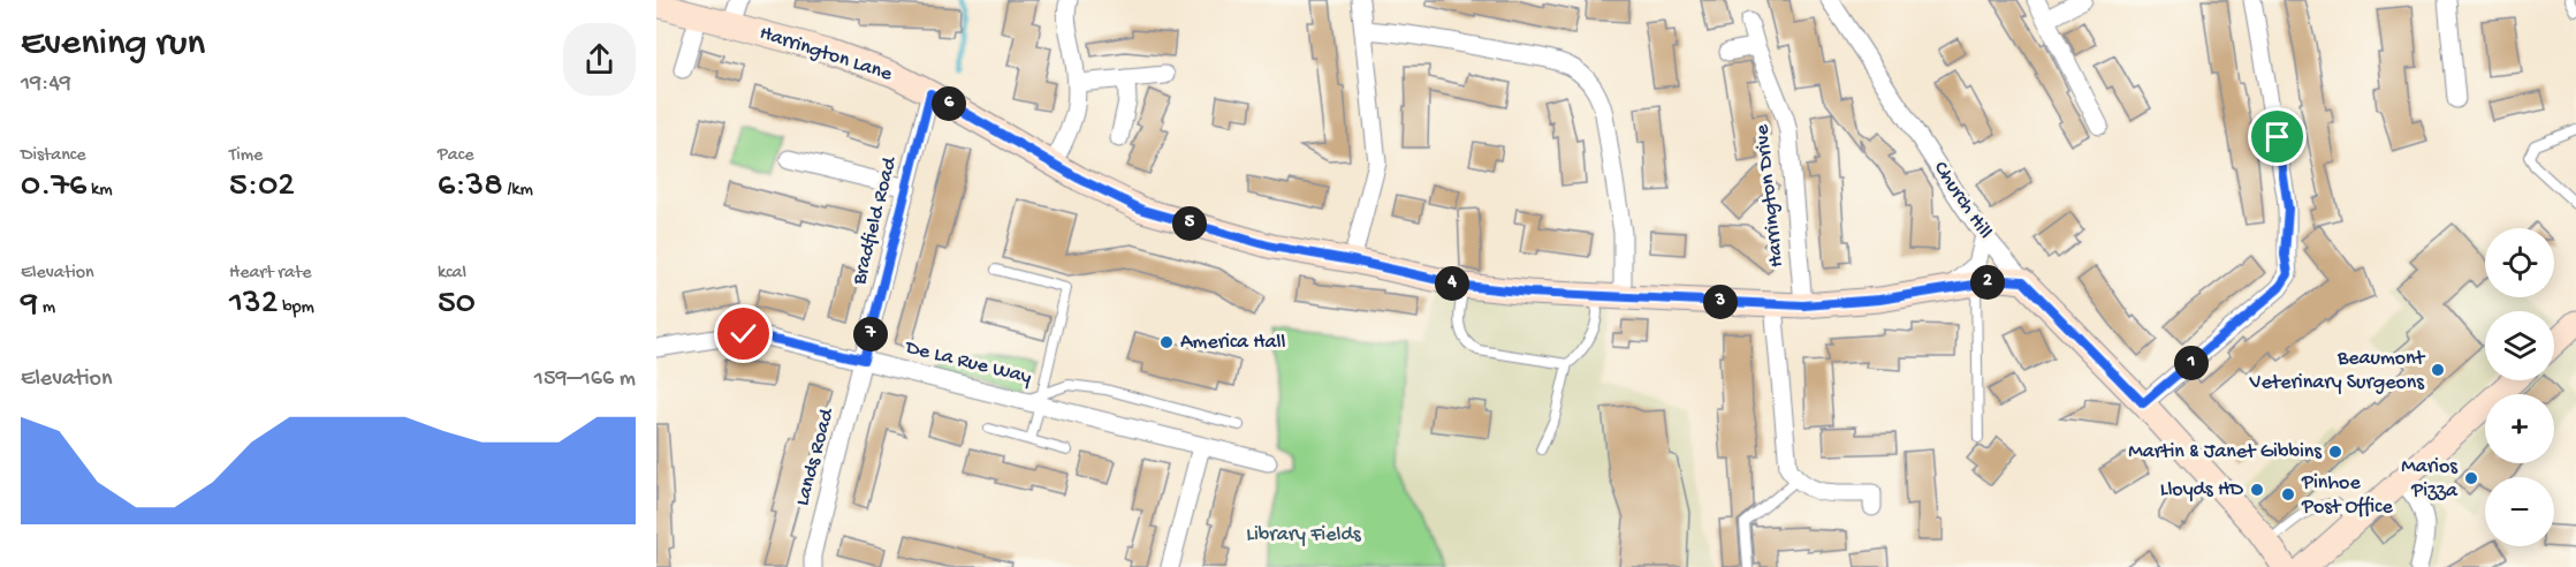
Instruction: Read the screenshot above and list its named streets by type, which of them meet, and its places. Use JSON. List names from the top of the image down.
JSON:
{
  "streets": {
    "street": [
      "Harrington Lane",
      "Harrington Drive",
      "Church Hill",
      "Bradfield Road",
      "De La Rue Way",
      "Lands Road"
    ]
  },
  "crossings": [
    ["Harrington Lane", "Harrington Drive"],
    ["Harrington Lane", "Church Hill"],
    ["Harrington Lane", "Bradfield Road"],
    ["Bradfield Road", "De La Rue Way"],
    ["Bradfield Road", "Lands Road"],
    ["De La Rue Way", "Lands Road"]
  ],
  "parks": ["Library Fields"],
  "places": [
    "America Hall",
    "Beaumont Veterinary Surgeons",
    "Martin & Janet Gibbins",
    "Marios Pizza",
    "Lloyds HD",
    "Pinhoe Post Office"
  ],
  "page": {
    "heading": ["Evening run", "19:49"],
    "pins": [
      "6",
      "5",
      "2",
      "4",
      "3",
      "7",
      "1"
    ],
    "stats": [
      ["Distance", "0.76 km"],
      ["Time", "5:02"],
      ["Pace", "6:38 /km"],
      ["Elevation", "9 m"],
      ["Heart rate", "132 bpm"],
      ["kcal", "50"]
    ],
    "map_buttons": ["+", "−"],
    "chart": ["Elevation", "159–166 m"]
  }
}
